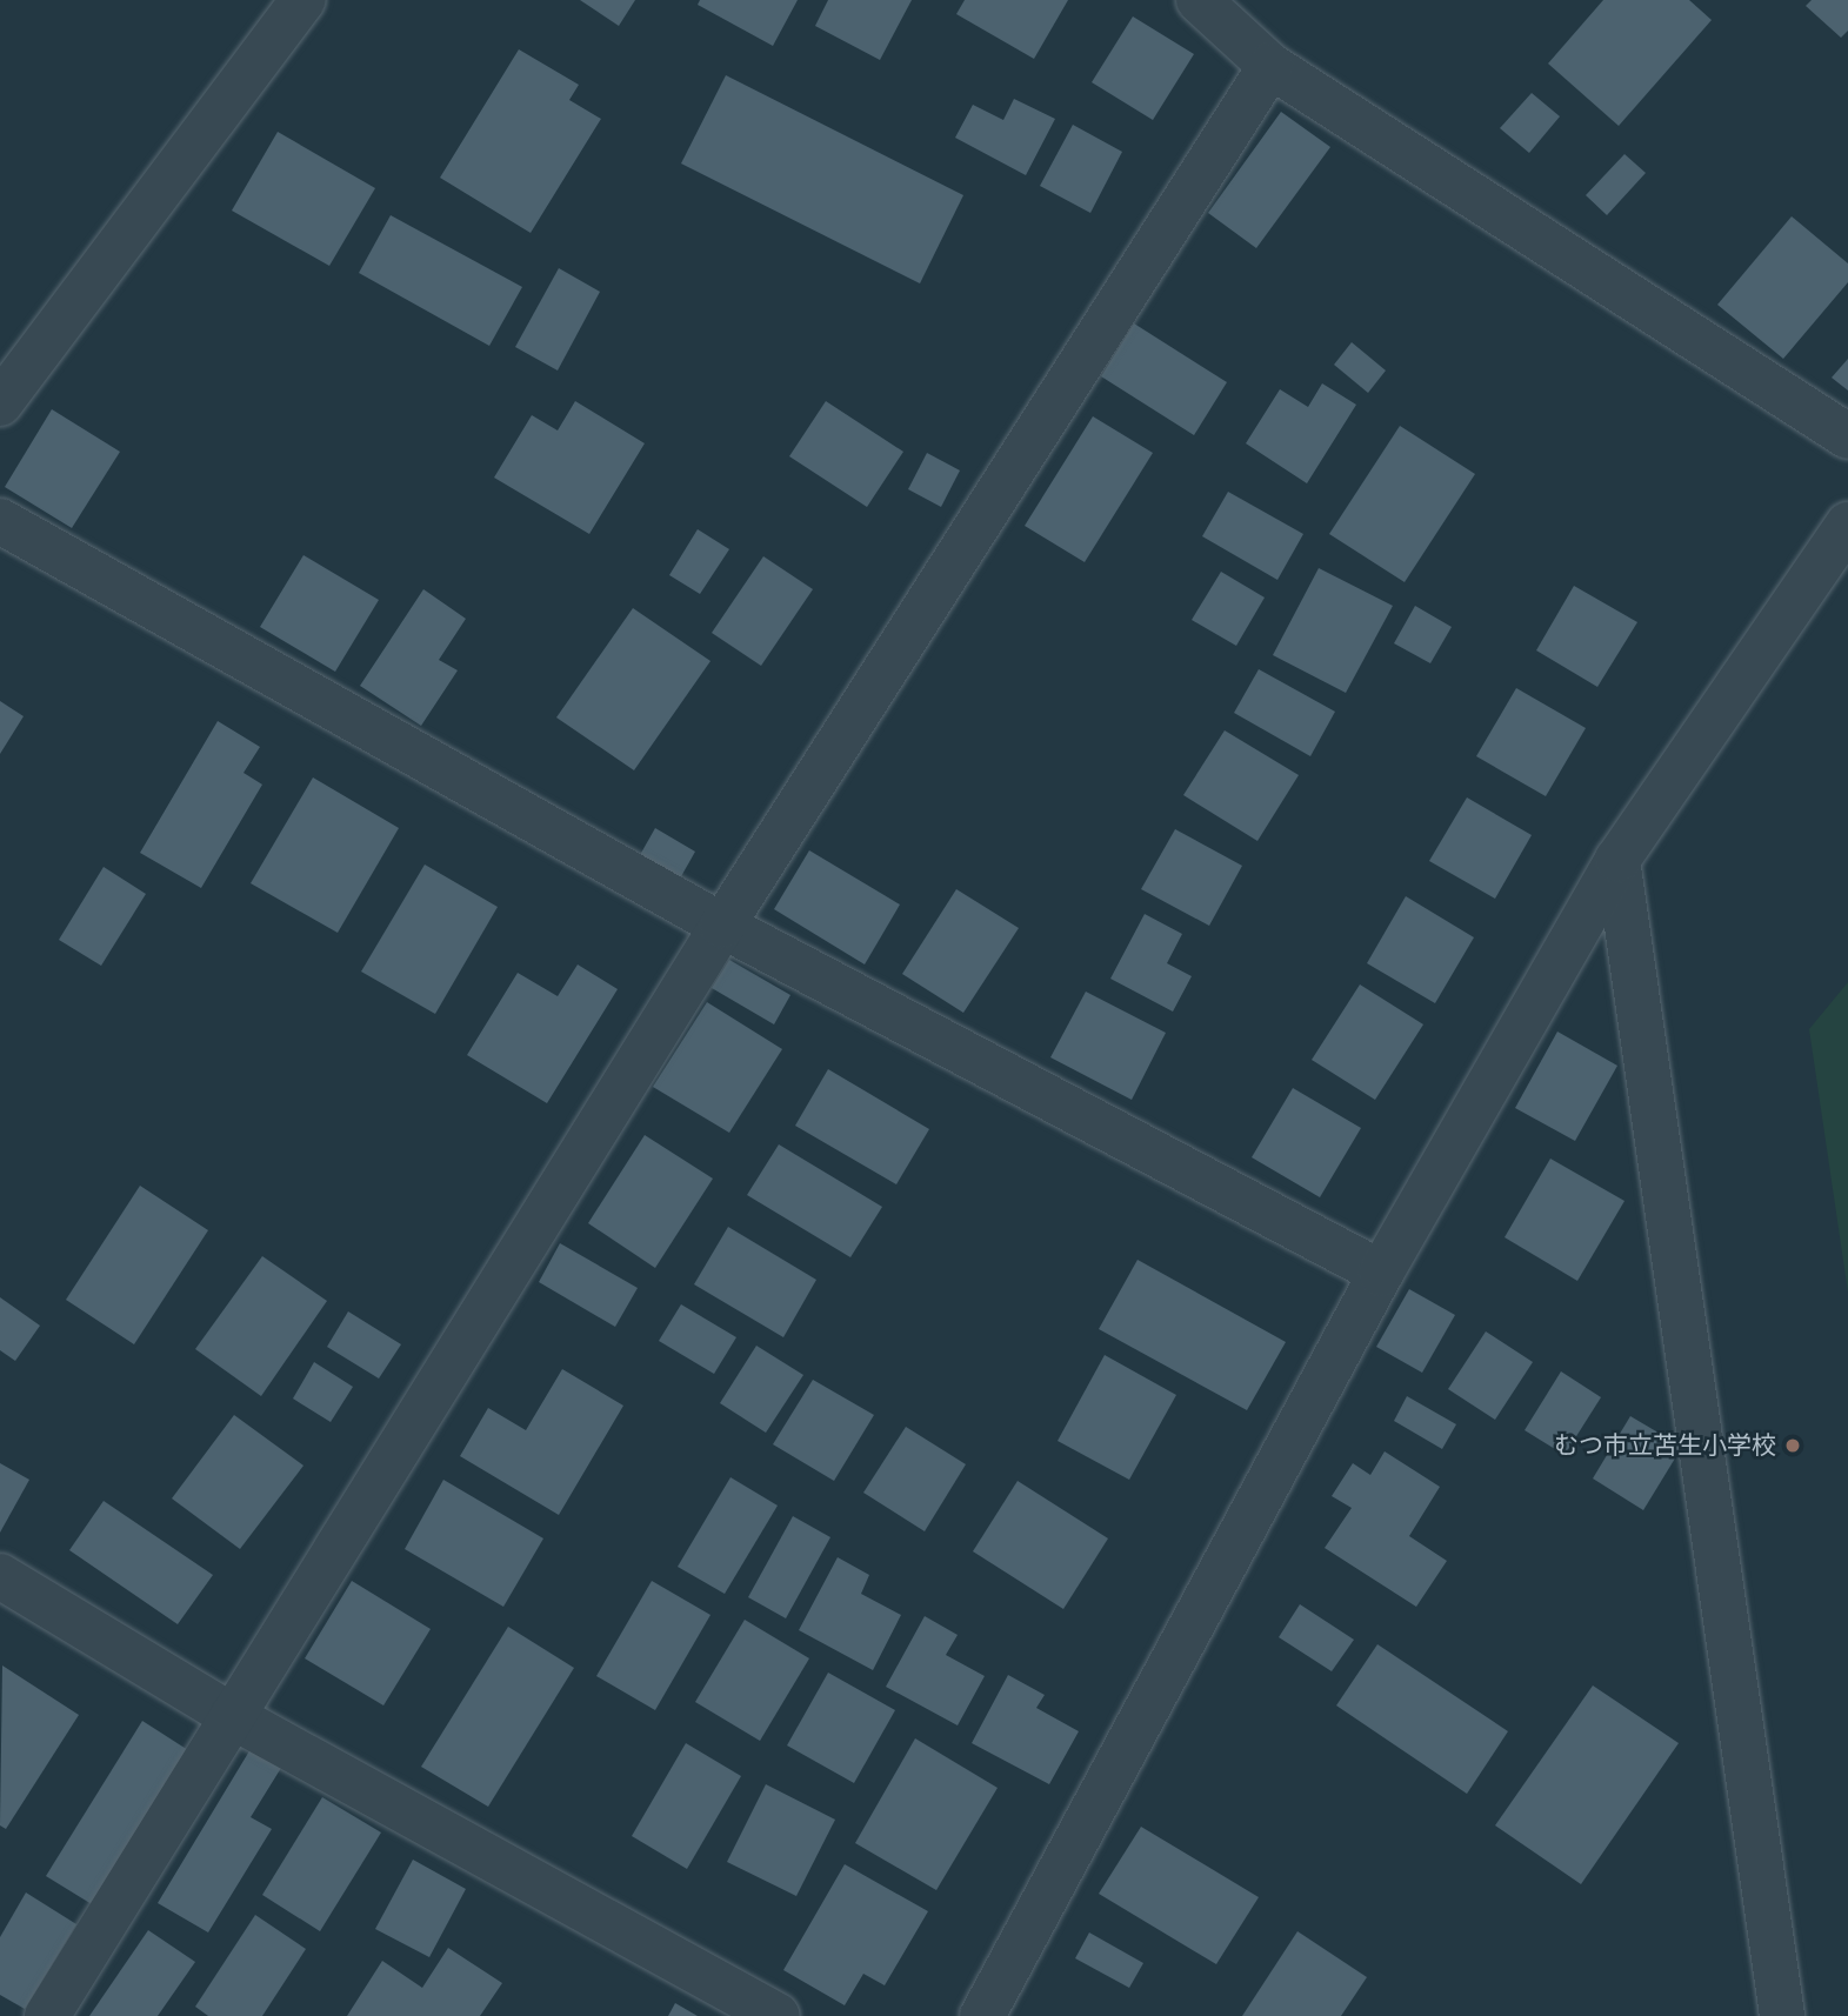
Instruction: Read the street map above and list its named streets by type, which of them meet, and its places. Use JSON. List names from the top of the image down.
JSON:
{
  "places": ["むつ市立苫生小学校"]
}
